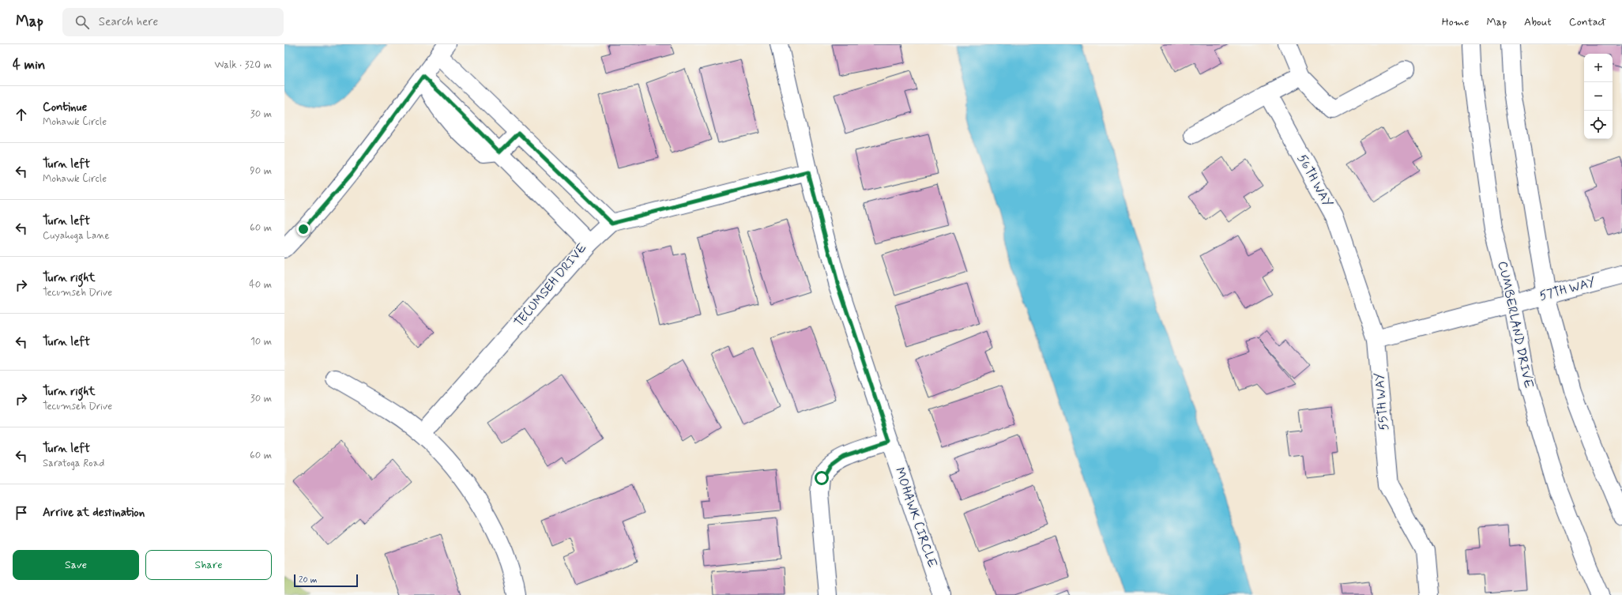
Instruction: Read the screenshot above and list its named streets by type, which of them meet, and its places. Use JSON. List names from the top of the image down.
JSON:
{
  "streets": {
    "street": [
      "56TH WAY",
      "TECUMSEH DRIVE",
      "57TH WAY",
      "CUMBERLAND DRIVE",
      "55TH WAY",
      "MOHAWK CIRCLE"
    ]
  },
  "crossings": [
    ["56TH WAY", "55TH WAY"],
    ["57TH WAY", "CUMBERLAND DRIVE"]
  ],
  "scale_bar": "20 m",
  "page": {
    "header": "Map",
    "search": "Search here",
    "nav": [
      "Home",
      "Map",
      "About",
      "Contact"
    ],
    "heading": ["4 min", "Walk · 320 m"],
    "map_buttons": ["+", "−"],
    "list": [
      ["Continue", "Mohawk Circle", "30 m"],
      ["Turn left", "Mohawk Circle", "90 m"],
      ["Turn left", "Cuyahoga Lane", "60 m"],
      ["Turn right", "Tecumseh Drive", "40 m"],
      ["Turn left", "10 m"],
      ["Turn right", "Tecumseh Drive", "30 m"],
      ["Turn left", "Saratoga Road", "60 m"],
      "Arrive at destination"
    ],
    "buttons": ["Save", "Share"],
    "scale": "20 m"
  }
}
